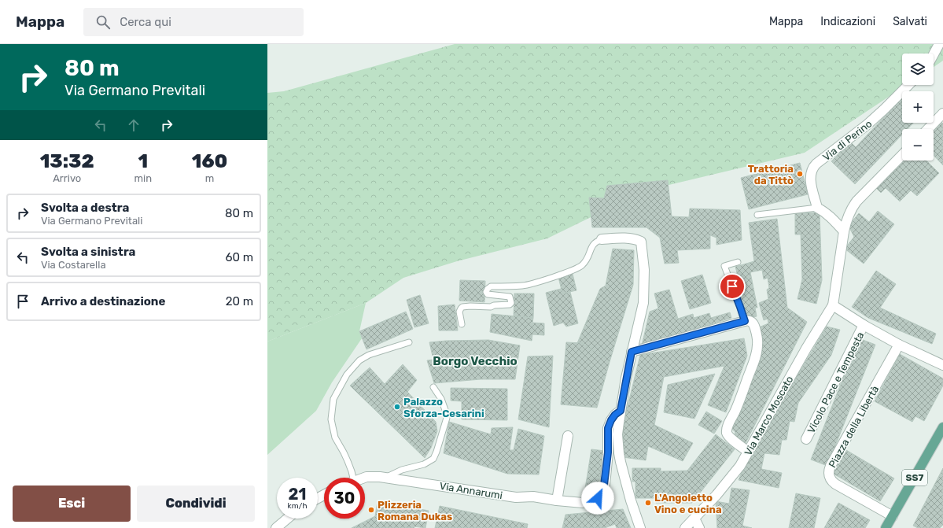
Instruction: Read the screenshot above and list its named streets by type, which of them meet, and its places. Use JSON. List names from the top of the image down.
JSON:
{
  "streets": {
    "main road": ["SS7"],
    "street": [
      "Via di Perino",
      "Vicolo Pace e Tempesta",
      "Via Marco Moscato",
      "Piazza della Libertà",
      "Via Annarumi"
    ]
  },
  "crossings": [
    ["Piazza della Libertà", "SS7"]
  ],
  "districts": ["Borgo Vecchio"],
  "places": [
    "Trattoria da Tittò",
    "Palazzo Sforza-Cesarini",
    "L'Angoletto Vino e cucina",
    "PIizzeria Romana Dukas"
  ],
  "page": {
    "header": "Mappa",
    "search": "Cerca qui",
    "nav": ["Mappa", "Indicazioni", "Salvati"],
    "turn": ["80 m", "Via Germano Previtali"],
    "map_buttons": ["+", "−"],
    "eta": [
      "13:32",
      "Arrivo",
      "1",
      "min",
      "160",
      "m"
    ],
    "list": [
      {
        "name": "Svolta a destra",
        "note": "Via Germano Previtali",
        "value": "80 m"
      },
      {
        "name": "Svolta a sinistra",
        "note": "Via Costarella",
        "value": "60 m"
      },
      {
        "name": "Arrivo a destinazione",
        "value": "20 m"
      }
    ],
    "speed": "21 km/h",
    "limit": "30",
    "buttons": ["Esci", "Condividi"]
  }
}
